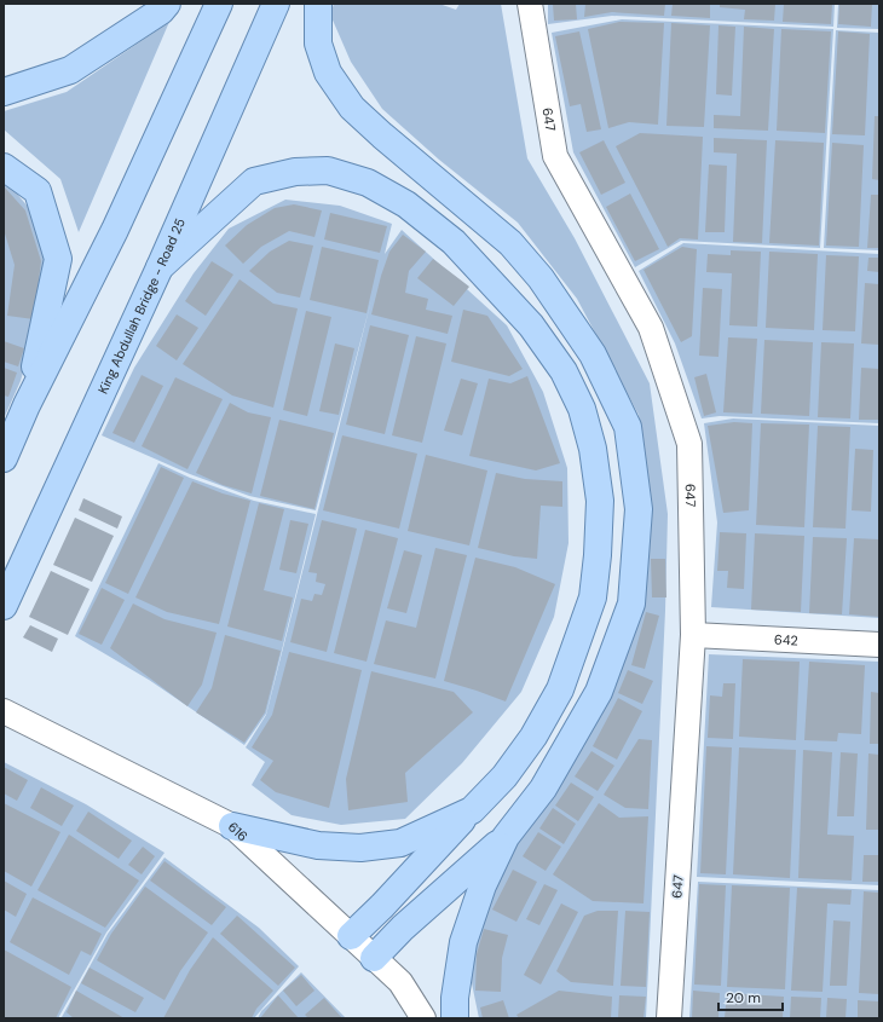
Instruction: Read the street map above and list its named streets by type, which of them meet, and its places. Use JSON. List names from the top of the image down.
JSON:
{
  "streets": {
    "main road": ["King Abdullah Bridge - Road 25"],
    "street": ["647", "642", "616"]
  },
  "crossings": [
    ["647", "642"]
  ],
  "scale_bar": "20 m"
}
